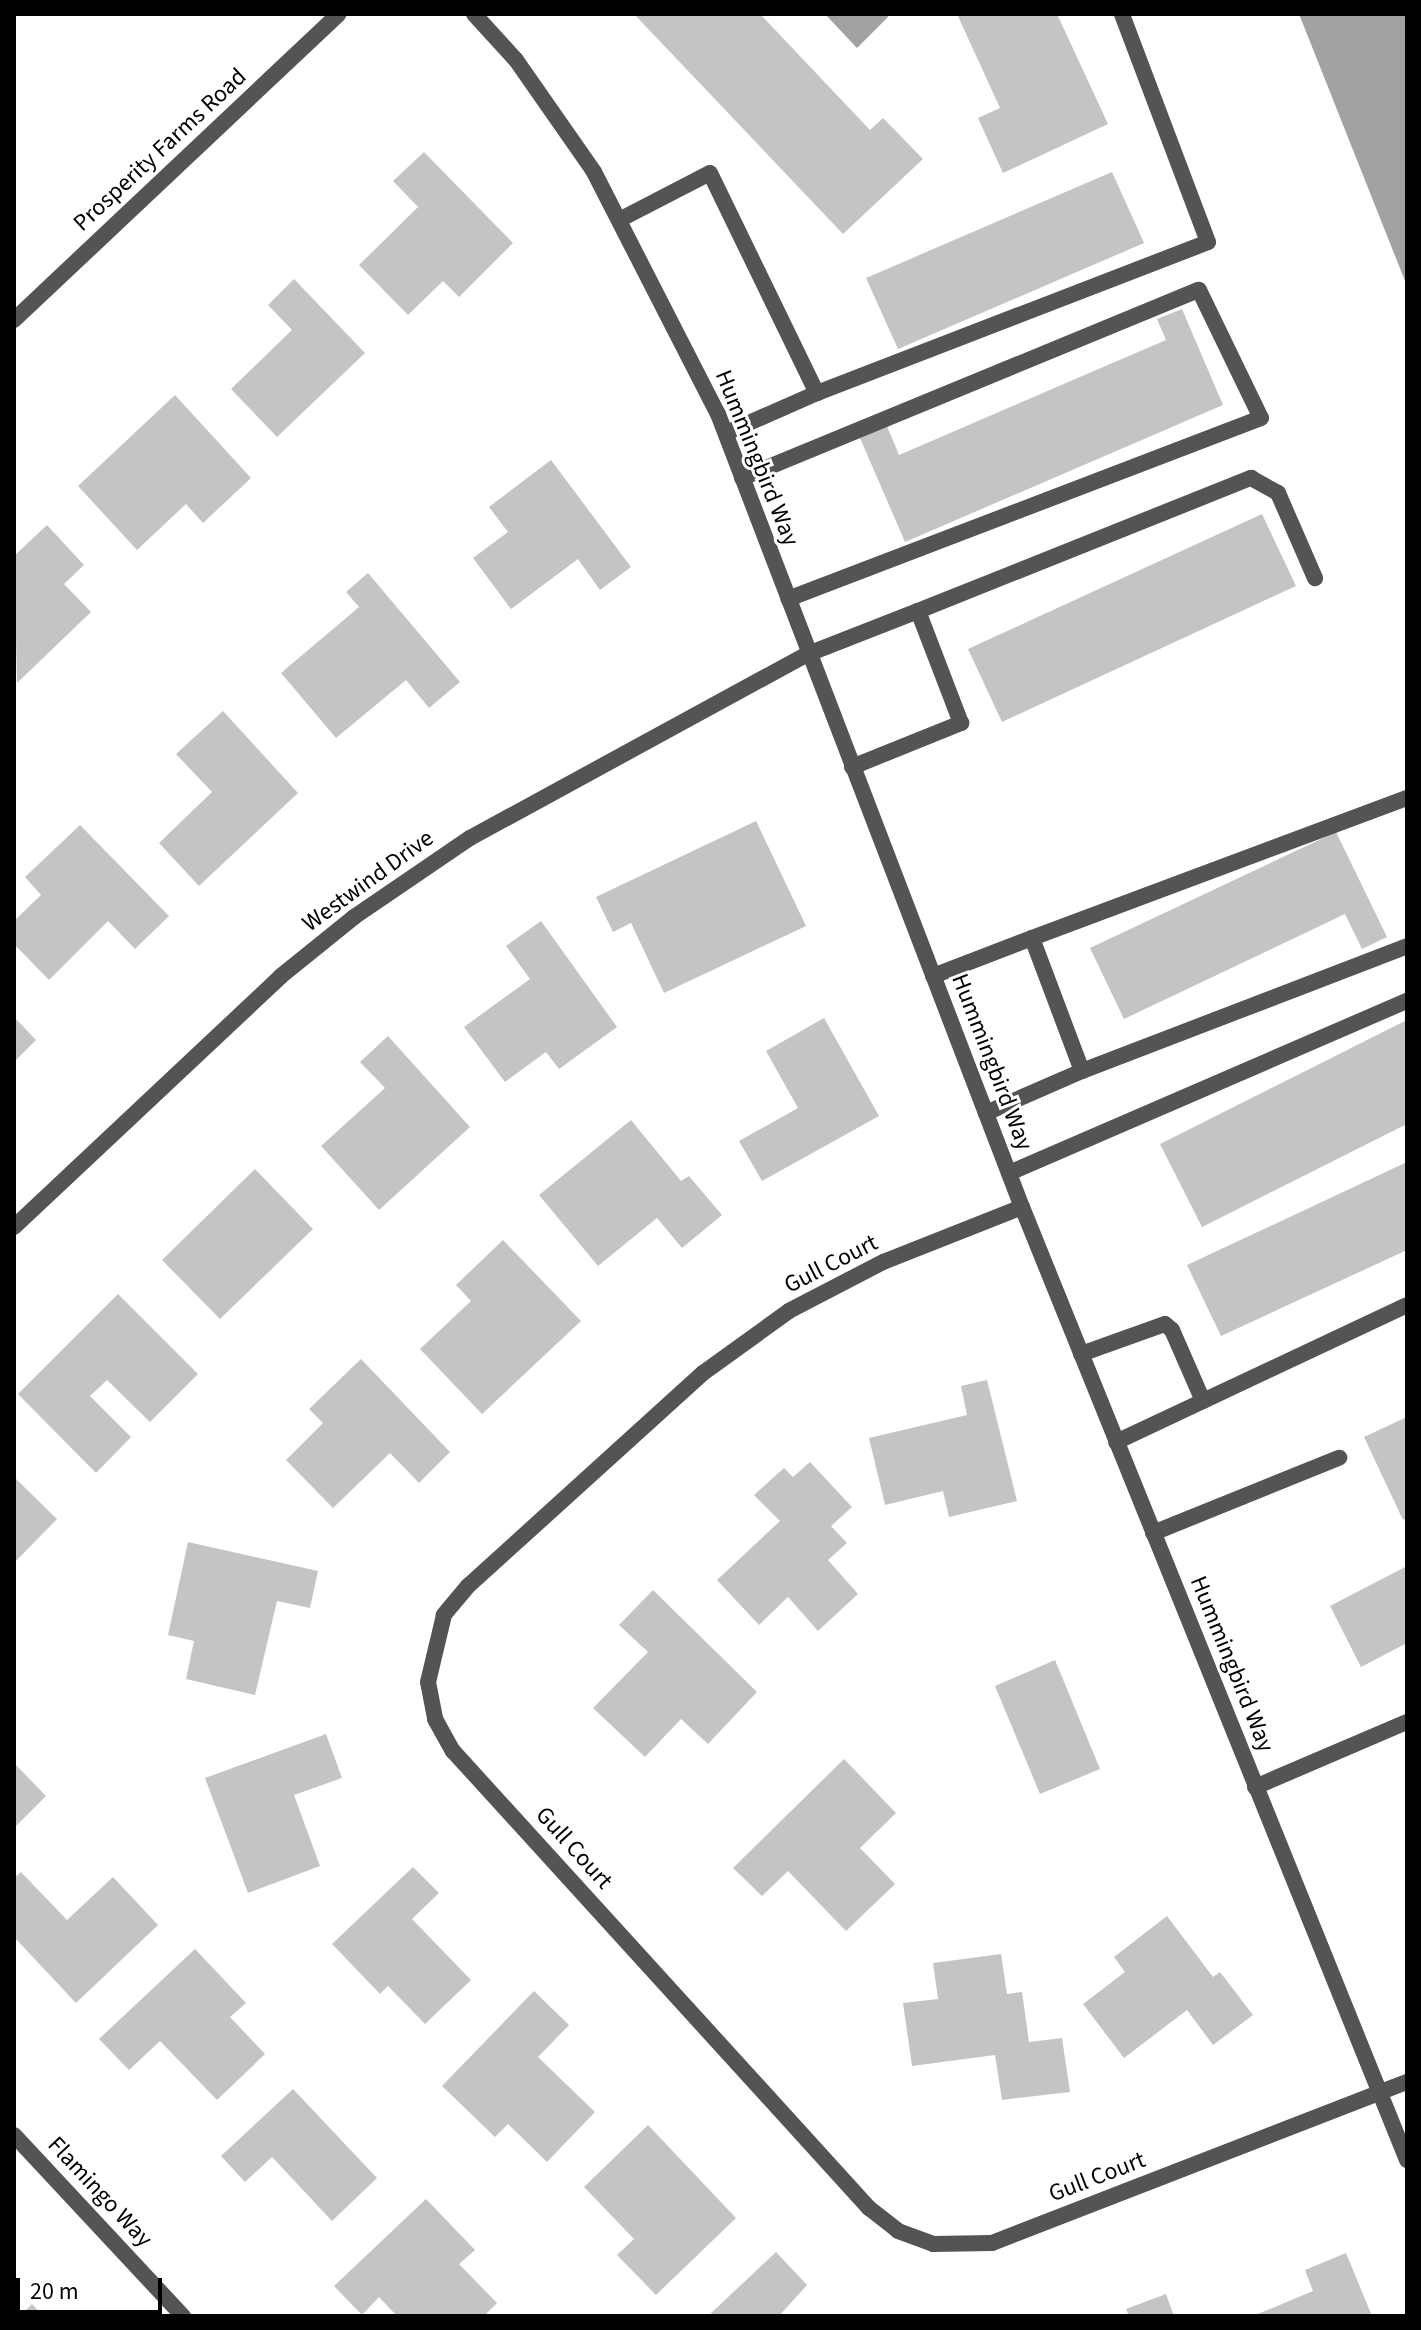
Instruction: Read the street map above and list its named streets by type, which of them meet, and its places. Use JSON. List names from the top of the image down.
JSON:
{
  "streets": {
    "street": [
      "Prosperity Farms Road",
      "Hummingbird Way",
      "Westwind Drive",
      "Gull Court",
      "Flamingo Way"
    ]
  },
  "crossings": [
    ["Hummingbird Way", "Westwind Drive"],
    ["Hummingbird Way", "Gull Court"]
  ],
  "scale_bar": "20 m"
}
